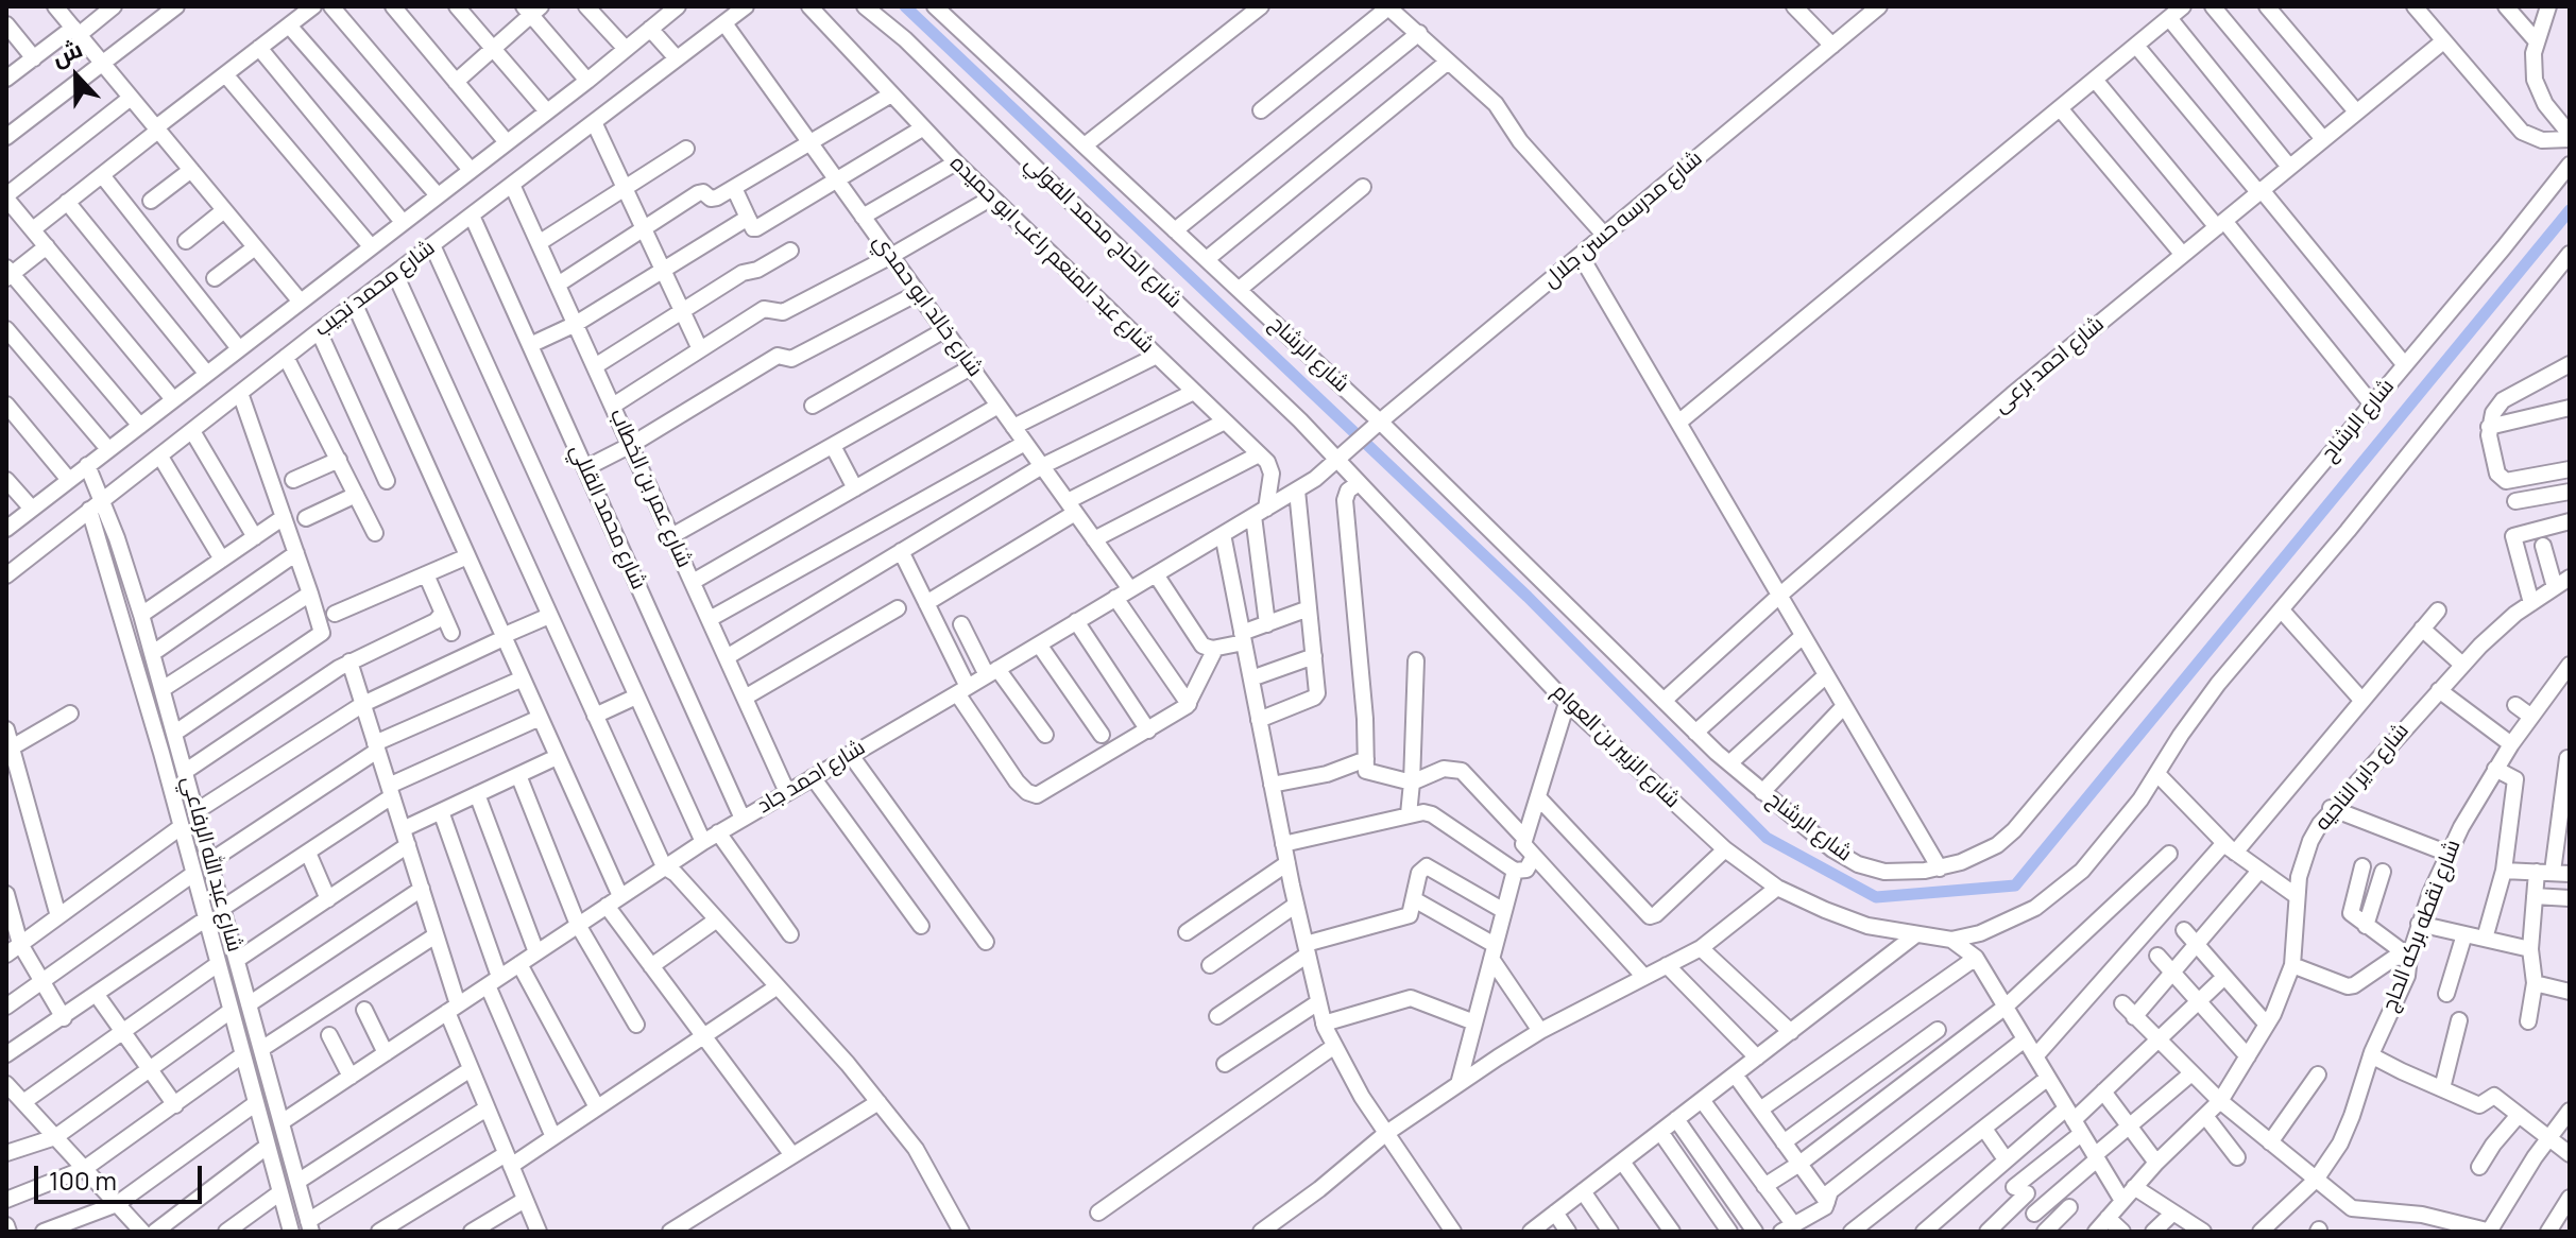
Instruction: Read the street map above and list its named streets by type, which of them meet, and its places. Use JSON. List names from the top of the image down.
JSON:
{
  "streets": {
    "street": [
      "شارع مدرسه حسن جلال",
      "شارع الحاج محمد الفولي",
      "شارع عبد المنعم راغب ابو حميده",
      "شارع محمد نجيب",
      "شارع خالد ابو حمدي",
      "شارع الرشاح",
      "شارع احمد برعى",
      "شارع عمر بن الخطاب",
      "شارع محمد القللي",
      "شارع الزبير بن العوام",
      "شارع احمد جاد",
      "شارع داير الناحيه",
      "شارع عبد الله الرفاعي",
      "شارع نقطه بركه الحاج"
    ]
  },
  "crossings": [
    ["شارع مدرسه حسن جلال", "شارع الرشاح"],
    ["شارع مدرسه حسن جلال", "شارع احمد جاد"],
    ["شارع الحاج محمد الفولي", "شارع الزبير بن العوام"],
    ["شارع الحاج محمد الفولي", "شارع احمد جاد"],
    ["شارع محمد نجيب", "شارع خالد ابو حمدي"],
    ["شارع محمد نجيب", "شارع عمر بن الخطاب"],
    ["شارع محمد نجيب", "شارع محمد القللي"],
    ["شارع محمد نجيب", "شارع عبد الله الرفاعي"],
    ["شارع خالد ابو حمدي", "شارع احمد جاد"],
    ["شارع الرشاح", "شارع احمد برعى"],
    ["شارع عمر بن الخطاب", "شارع احمد جاد"],
    ["شارع محمد القللي", "شارع احمد جاد"],
    ["شارع الزبير بن العوام", "شارع احمد جاد"],
    ["شارع احمد جاد", "شارع عبد الله الرفاعي"]
  ],
  "scale_bar": "100 m",
  "north": "top"
}
